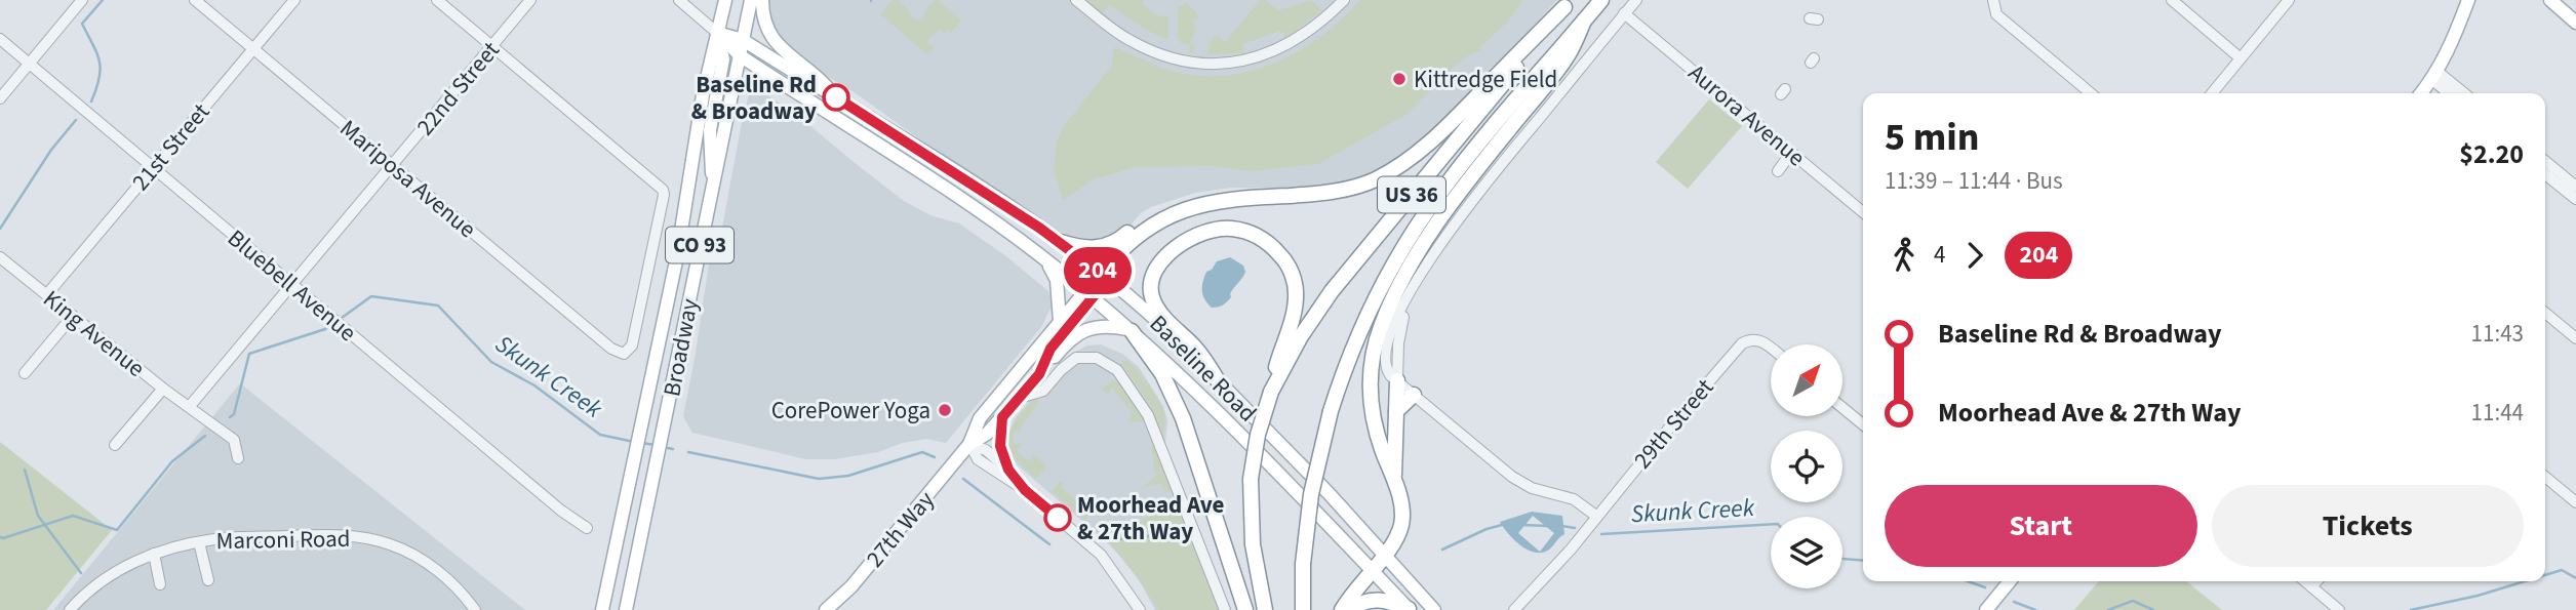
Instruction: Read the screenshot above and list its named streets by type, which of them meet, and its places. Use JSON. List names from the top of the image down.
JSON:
{
  "streets": {
    "highway": ["US 36"],
    "main road": [
      "CO 93",
      "Broadway",
      "Baseline Road",
      "27th Way"
    ],
    "street": [
      "22nd Street",
      "Aurora Avenue",
      "21st Street",
      "Mariposa Avenue",
      "Bluebell Avenue",
      "King Avenue",
      "29th Street",
      "Marconi Road"
    ]
  },
  "crossings": [
    ["22nd Street", "Mariposa Avenue"],
    ["22nd Street", "Bluebell Avenue"],
    ["22nd Street", "King Avenue"],
    ["21st Street", "Mariposa Avenue"],
    ["21st Street", "Bluebell Avenue"],
    ["21st Street", "King Avenue"],
    ["Broadway", "Baseline Road"],
    ["Baseline Road", "27th Way"]
  ],
  "water": ["Skunk Creek"],
  "places": [
    "Kittredge Field",
    "Baseline Rd & Broadway",
    "CorePower Yoga",
    "Moorhead Ave & 27th Way"
  ],
  "lines": ["bus line 204"],
  "north": "top right",
  "page": {
    "on_map": "204",
    "heading": ["5 min", "11:39 – 11:44 · Bus", "$2.20"],
    "legs": ["4", "204"],
    "list": [
      {
        "name": "Baseline Rd & Broadway",
        "value": "11:43"
      },
      {
        "name": "Moorhead Ave & 27th Way",
        "value": "11:44"
      }
    ],
    "buttons": ["Start", "Tickets"]
  }
}
